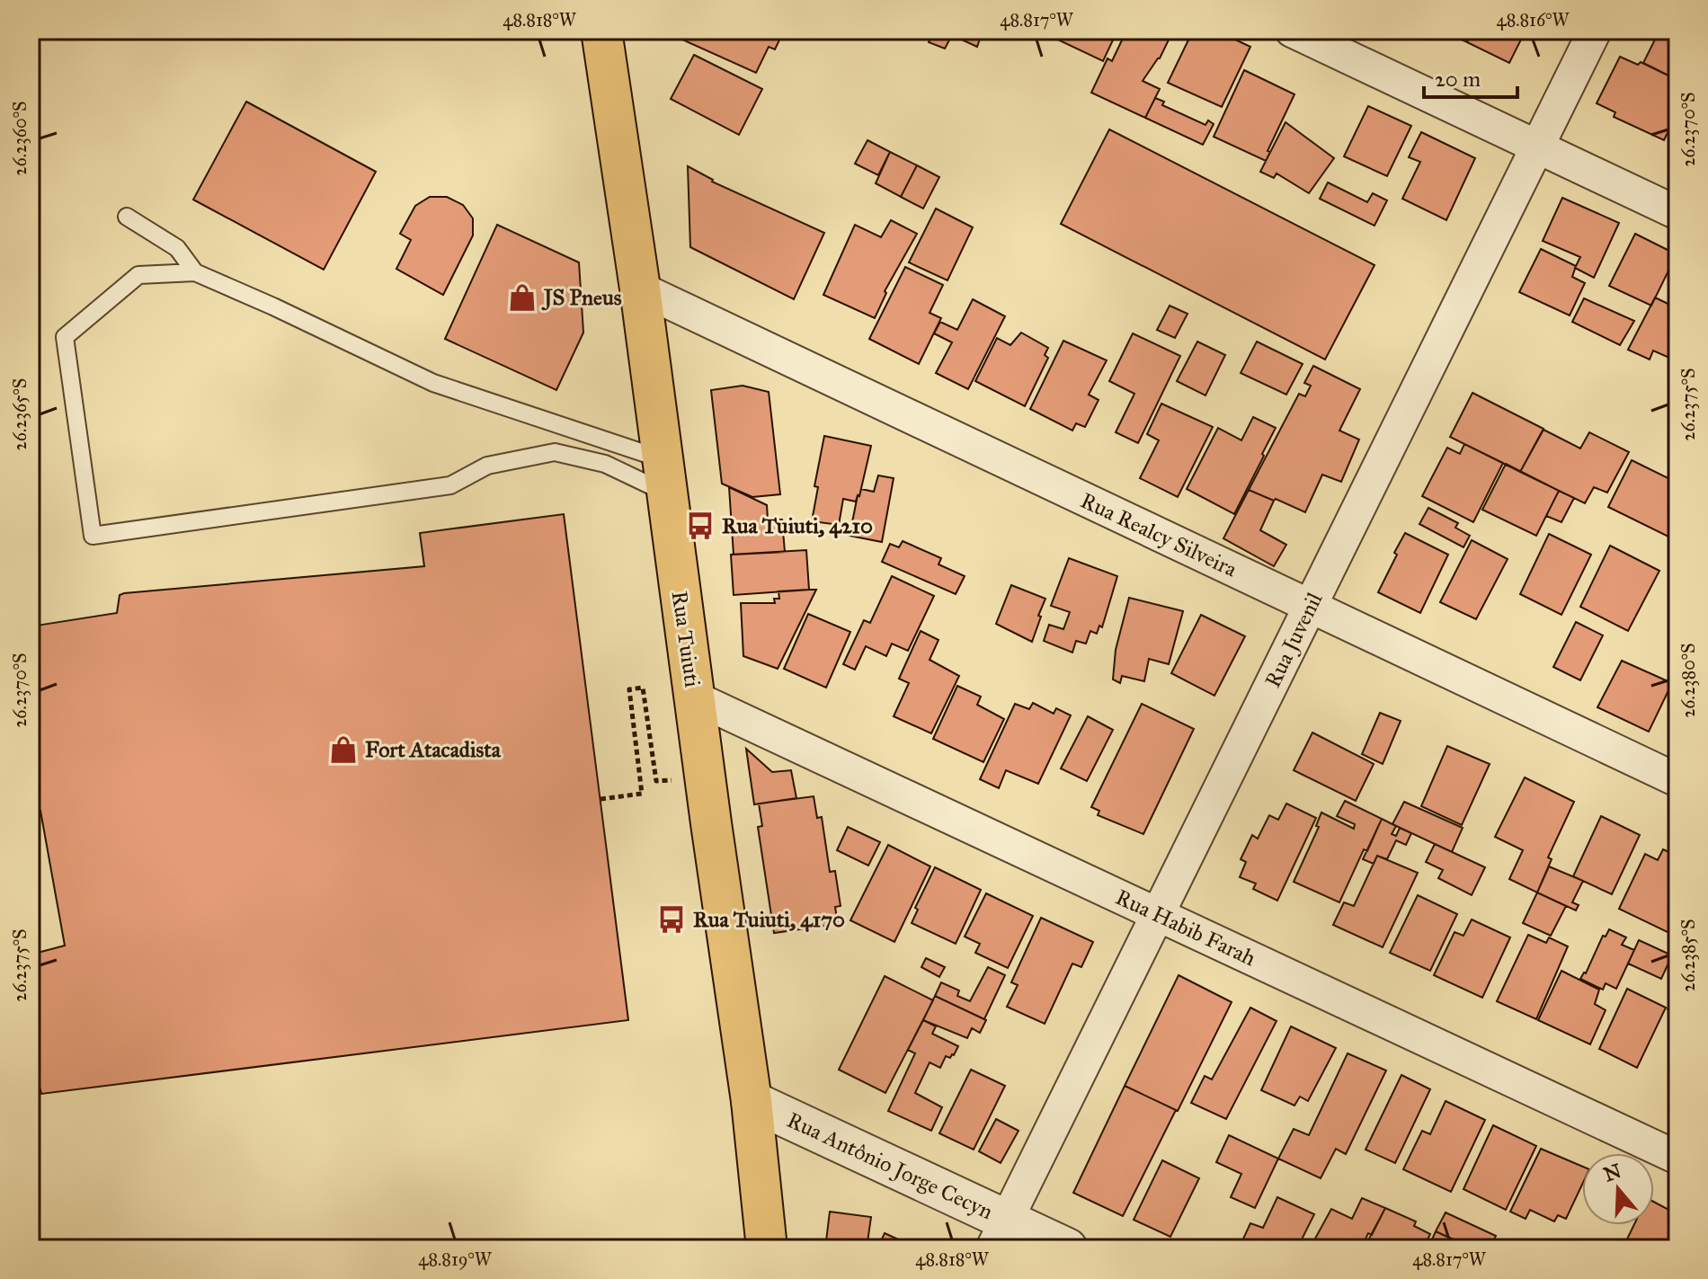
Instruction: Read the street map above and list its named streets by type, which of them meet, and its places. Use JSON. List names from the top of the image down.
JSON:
{
  "streets": {
    "main road": ["Rua Tuiuti"],
    "street": [
      "Rua Realcy Silveira",
      "Rua Juvenil",
      "Rua Habib Farah",
      "Rua Antônio Jorge Cecyn"
    ]
  },
  "crossings": [
    ["Rua Realcy Silveira", "Rua Tuiuti"],
    ["Rua Realcy Silveira", "Rua Juvenil"],
    ["Rua Tuiuti", "Rua Habib Farah"],
    ["Rua Tuiuti", "Rua Antônio Jorge Cecyn"],
    ["Rua Juvenil", "Rua Habib Farah"],
    ["Rua Juvenil", "Rua Antônio Jorge Cecyn"]
  ],
  "places": {
    "shop": ["JS Pneus", "Fort Atacadista"],
    "bus stop": ["Rua Tuiuti, 4210", "Rua Tuiuti, 4170"]
  },
  "scale_bar": "20 m",
  "north": "top",
  "coordinates": [
    "48.818°W",
    "48.817°W",
    "48.816°W",
    "26.2370°S",
    "26.2360°S",
    "26.2375°S",
    "26.2365°S",
    "26.2380°S",
    "26.2385°S",
    "48.819°W"
  ]
}
